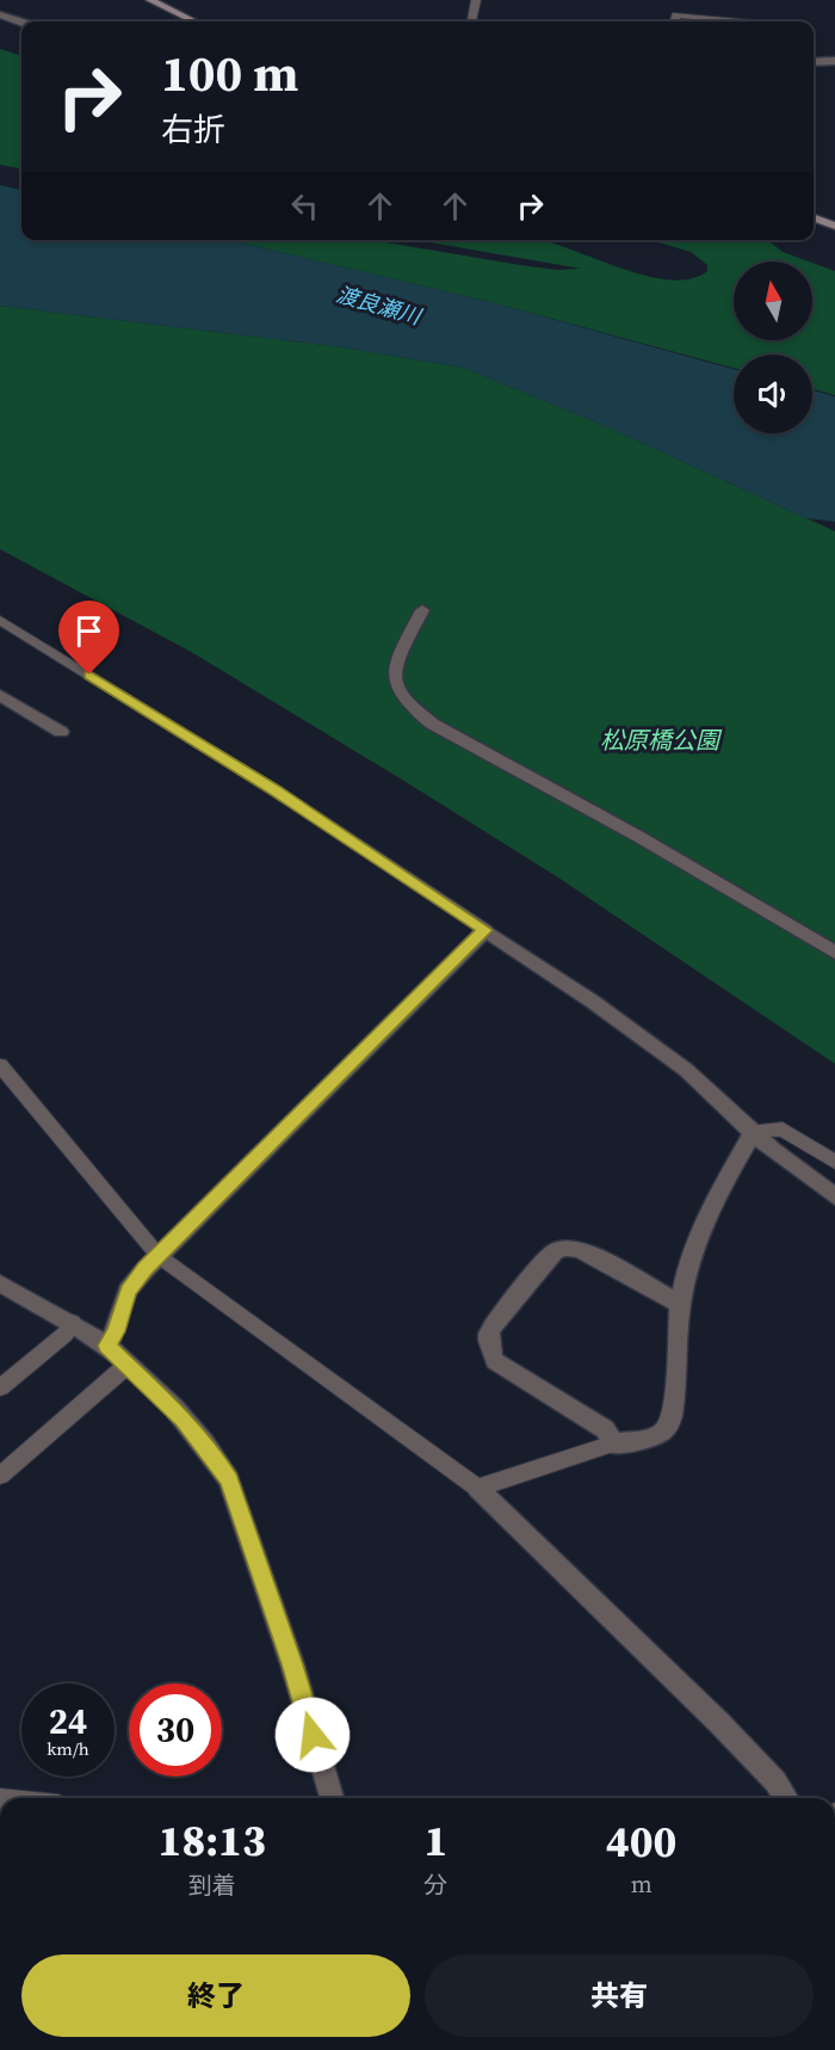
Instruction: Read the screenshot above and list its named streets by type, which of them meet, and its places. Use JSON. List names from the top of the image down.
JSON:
{
  "water": ["渡良瀬川"],
  "parks": ["松原橋公園"],
  "north": "top",
  "page": {
    "turn": ["100 m", "右折"],
    "speed": "24 km/h",
    "limit": "30",
    "eta": [
      "18:13",
      "到着",
      "1",
      "分",
      "400",
      "m"
    ],
    "buttons": ["終了", "共有"]
  }
}
